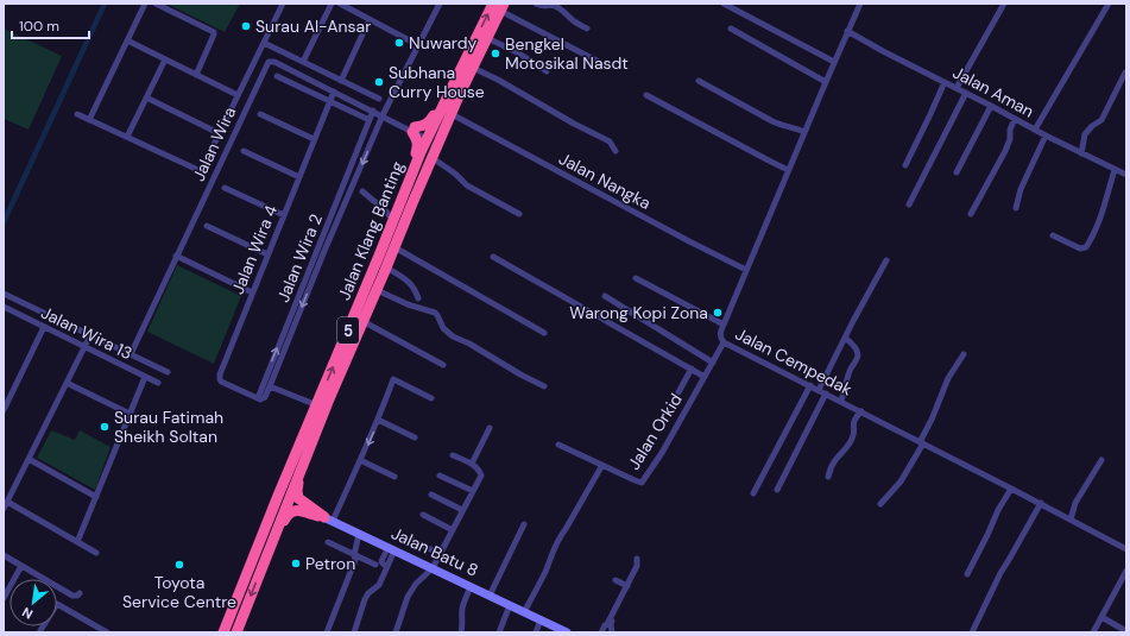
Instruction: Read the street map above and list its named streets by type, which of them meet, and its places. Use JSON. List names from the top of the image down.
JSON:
{
  "streets": {
    "highway": ["Jalan Klang Banting", "5"],
    "street": [
      "Jalan Aman",
      "Jalan Wira",
      "Jalan Nangka",
      "Jalan Wira 4",
      "Jalan Wira 2",
      "Jalan Wira 13",
      "Jalan Cempedak",
      "Jalan Orkid",
      "Jalan Batu 8"
    ]
  },
  "crossings": [
    ["Jalan Aman", "Jalan Cempedak"],
    ["Jalan Nangka", "Jalan Klang Banting"],
    ["Jalan Nangka", "Jalan Cempedak"],
    ["Jalan Wira 4", "Jalan Wira 2"],
    ["Jalan Cempedak", "Jalan Orkid"]
  ],
  "places": [
    "Surau Al-Ansar",
    "Nuwardy",
    "Bengkel Motosikal Nasdt",
    "Subhana Curry House",
    "Warong Kopi Zona",
    "Surau Fatimah Sheikh Soltan",
    "Petron",
    "Toyota Service Centre"
  ],
  "scale_bar": "100 m",
  "north": "bottom left"
}
